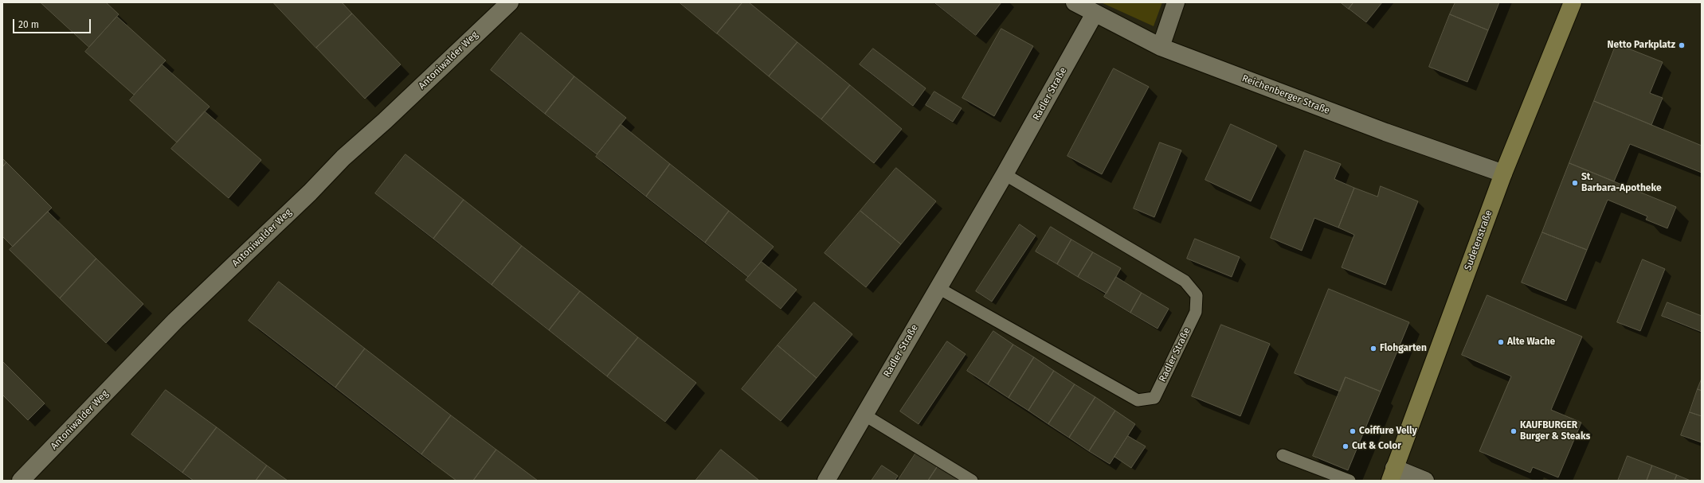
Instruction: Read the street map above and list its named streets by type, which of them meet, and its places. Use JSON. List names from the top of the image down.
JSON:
{
  "streets": {
    "street": [
      "Antoniwalder Weg",
      "Radler Straße",
      "Reichenberger Straße",
      "Sudetenstraße"
    ]
  },
  "crossings": [
    ["Radler Straße", "Reichenberger Straße"],
    ["Reichenberger Straße", "Sudetenstraße"]
  ],
  "places": [
    "Netto Parkplatz",
    "St. Barbara-Apotheke",
    "Alte Wache",
    "Flohgarten",
    "Coiffure Velly",
    "KAUFBURGER Burger & Steaks",
    "Cut & Color"
  ],
  "scale_bar": "20 m"
}
